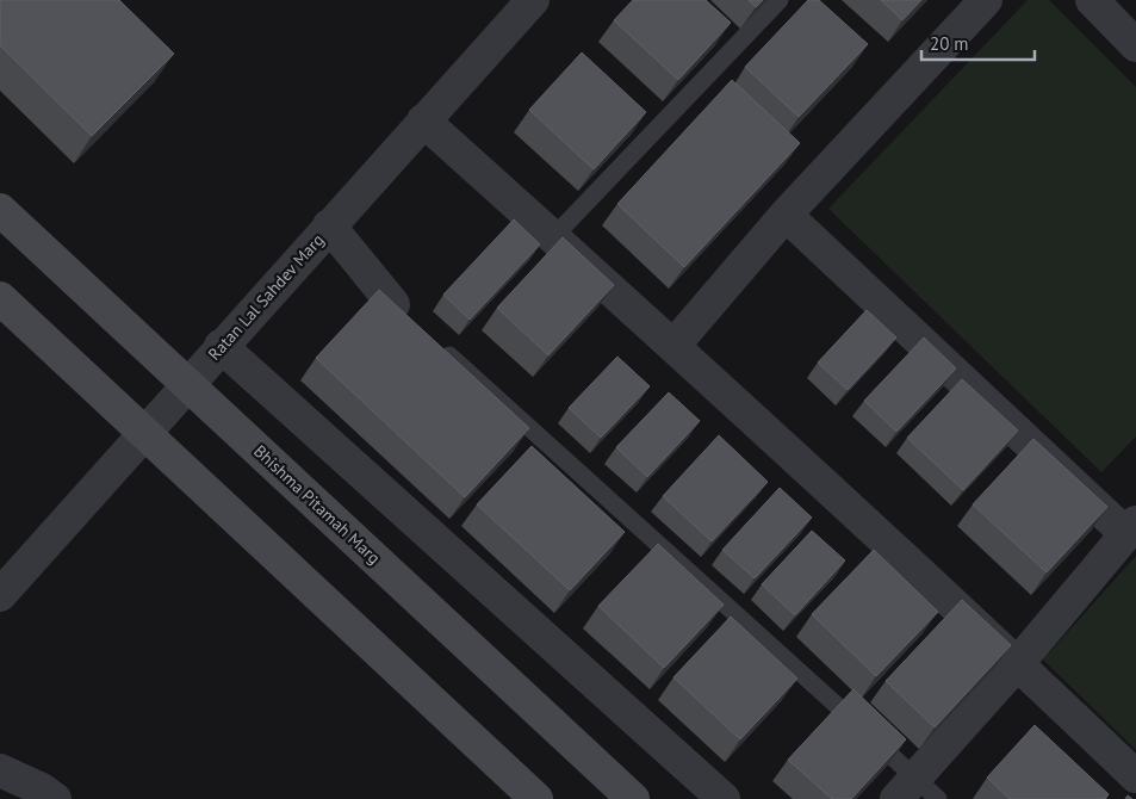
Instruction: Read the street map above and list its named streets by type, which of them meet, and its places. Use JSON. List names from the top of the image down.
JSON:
{
  "streets": {
    "main road": ["Bhishma Pitamah Marg"],
    "street": ["Ratan Lal Sahdev Marg"]
  },
  "scale_bar": "20 m"
}
